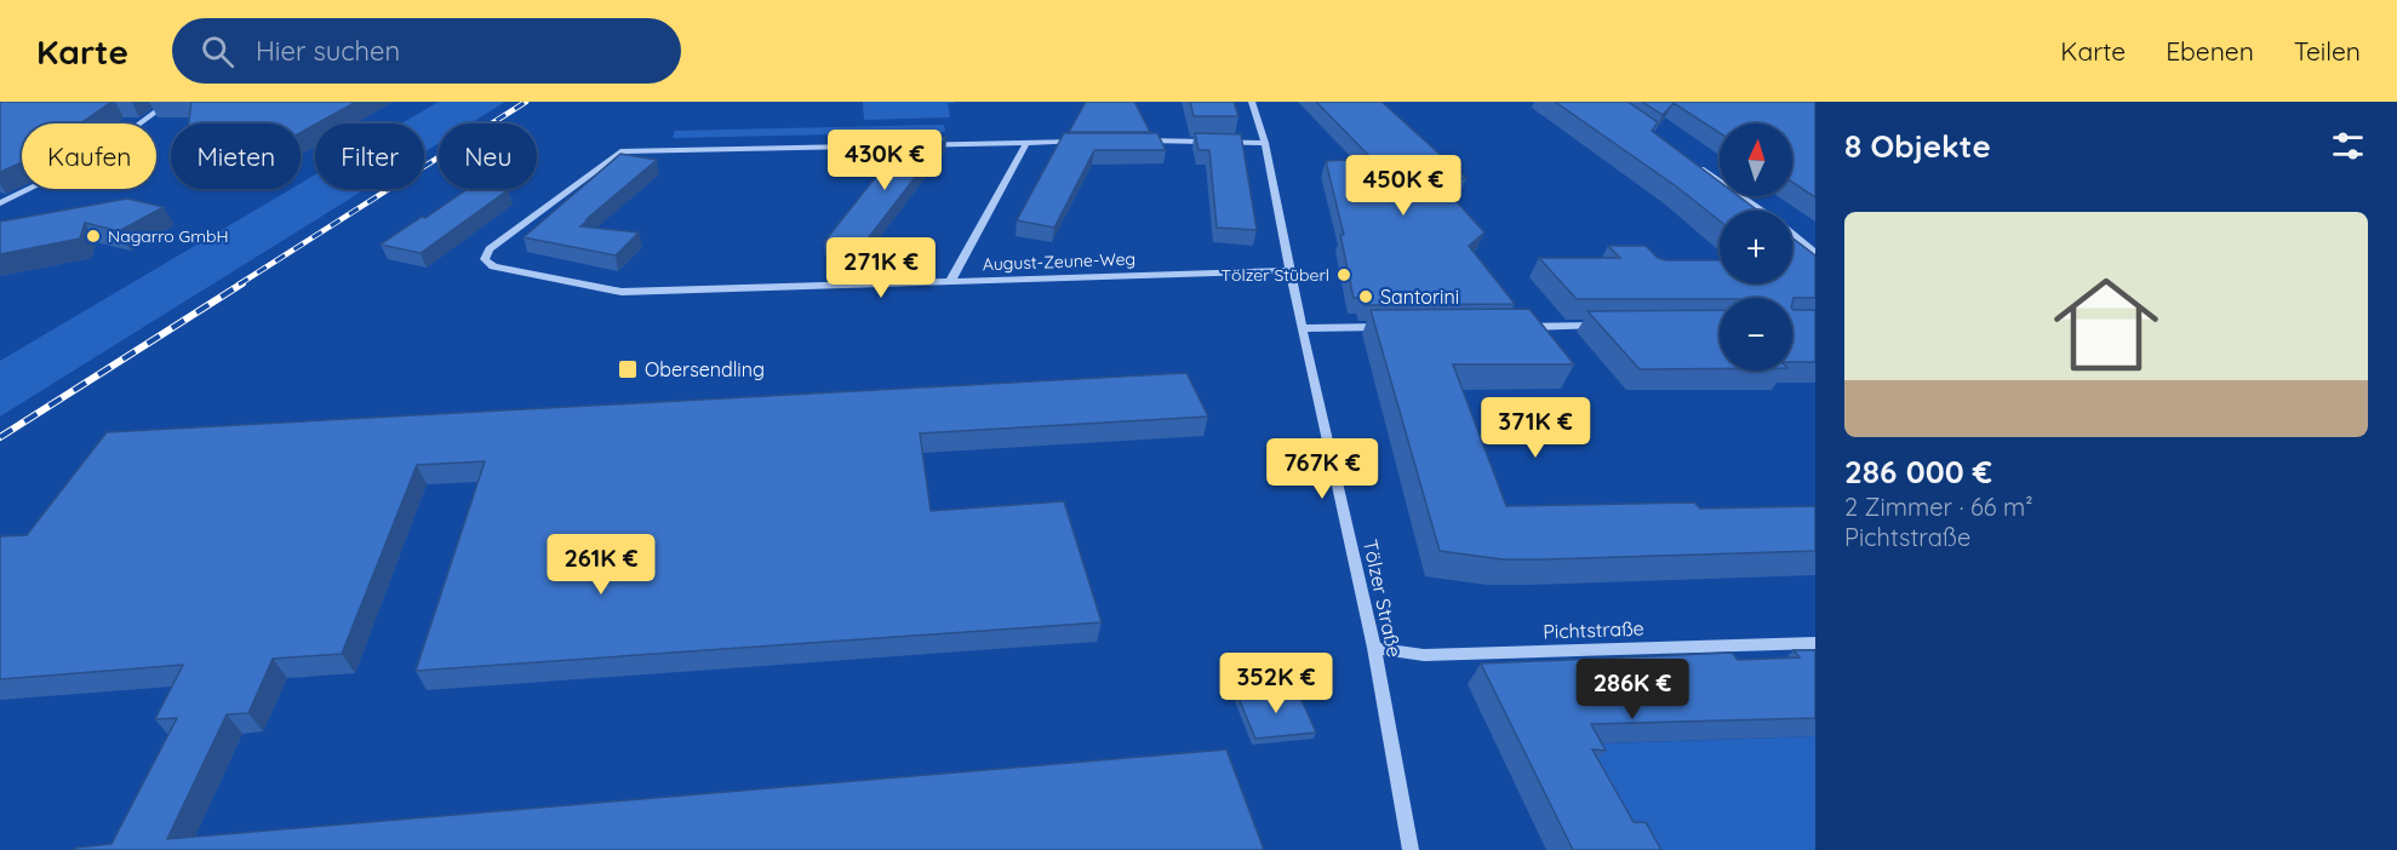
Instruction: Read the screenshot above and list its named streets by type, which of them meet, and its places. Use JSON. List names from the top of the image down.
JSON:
{
  "streets": {
    "street": ["August-Zeune-Weg", "Tölzer Straße", "Pichtstraße"]
  },
  "crossings": [
    ["August-Zeune-Weg", "Tölzer Straße"],
    ["Tölzer Straße", "Pichtstraße"]
  ],
  "places": {
    "other": ["Nagarro GmbH", "Tölzer Stüberl", "Santorini"],
    "transit": ["Obersendling"]
  },
  "north": "top",
  "page": {
    "header": "Karte",
    "search": "Hier suchen",
    "nav": ["Karte", "Ebenen", "Teilen"],
    "heading": "8 Objekte",
    "map_buttons": ["+", "−"],
    "chip": [
      "Kaufen",
      "Mieten",
      "Filter",
      "Neu"
    ],
    "price": [
      "430K €",
      "450K €",
      "271K €",
      "371K €",
      "767K €",
      "261K €",
      "352K €",
      "286K €"
    ],
    "list": [
      {
        "name": "286 000 €",
        "note": "2 Zimmer · 66 m² · Pichtstraße"
      }
    ]
  }
}
